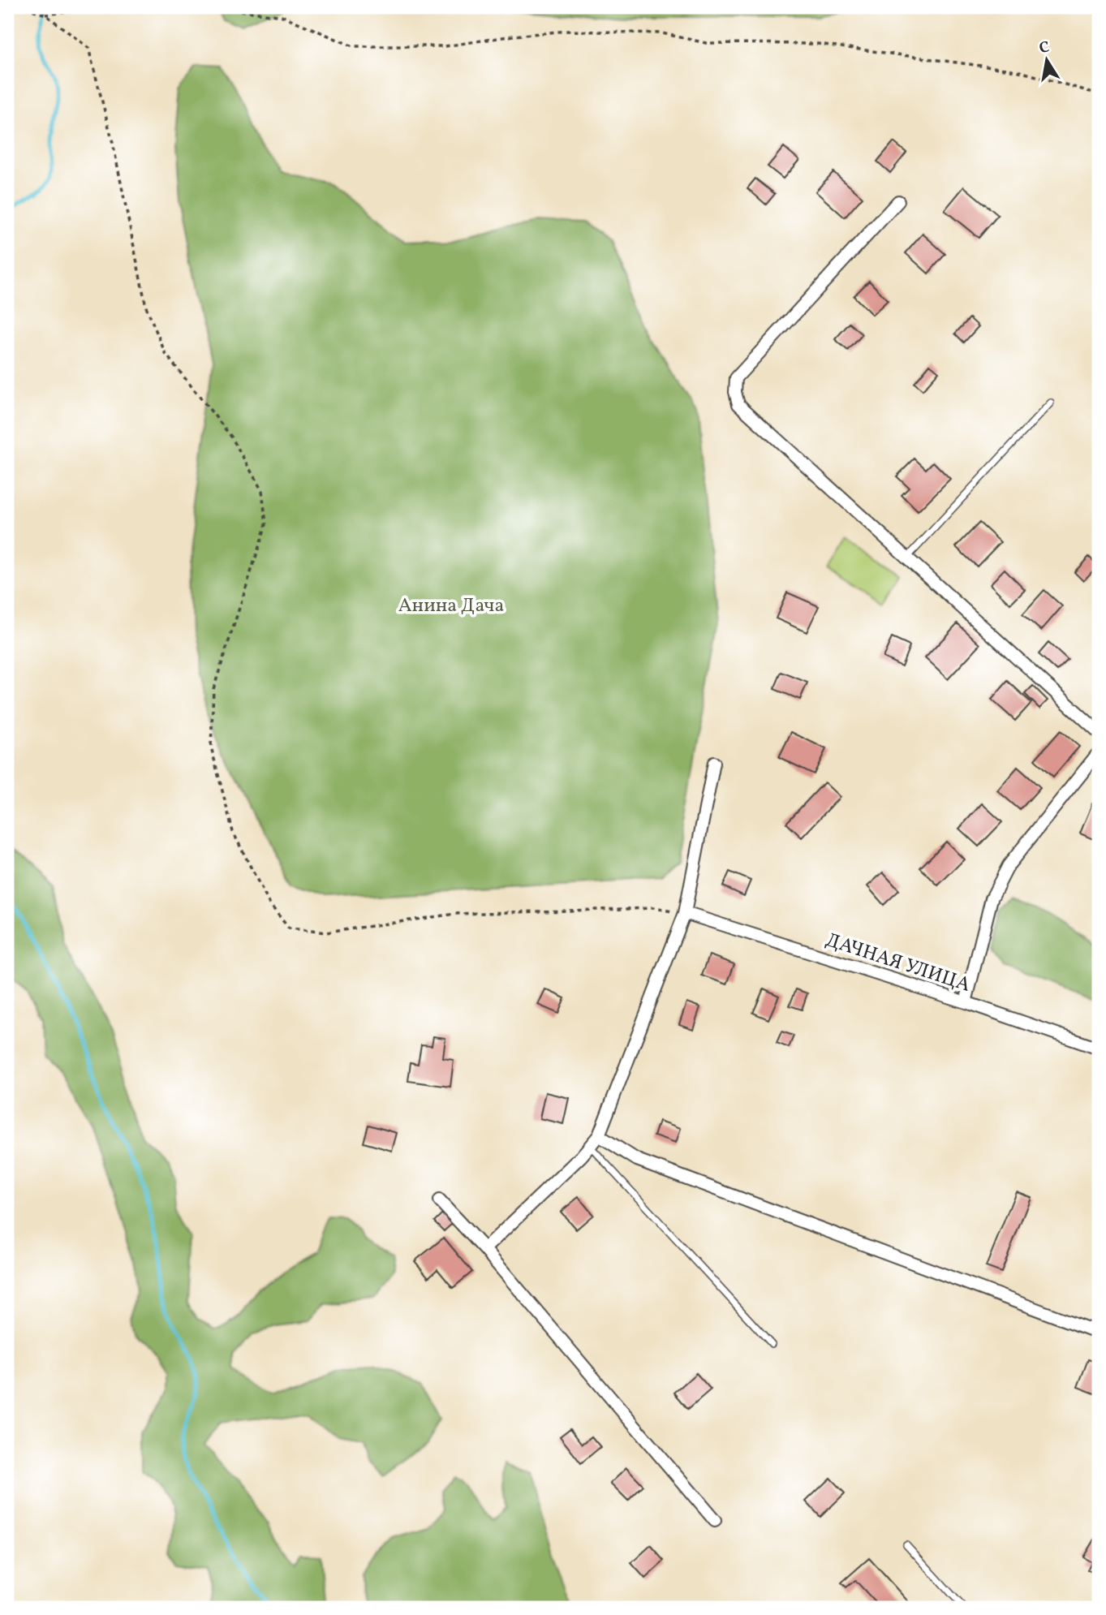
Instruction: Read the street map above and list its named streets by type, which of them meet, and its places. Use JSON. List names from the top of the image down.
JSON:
{
  "streets": {
    "street": ["ДАЧНАЯ УЛИЦА"]
  },
  "parks": ["Анина Дача"],
  "north": "top"
}
